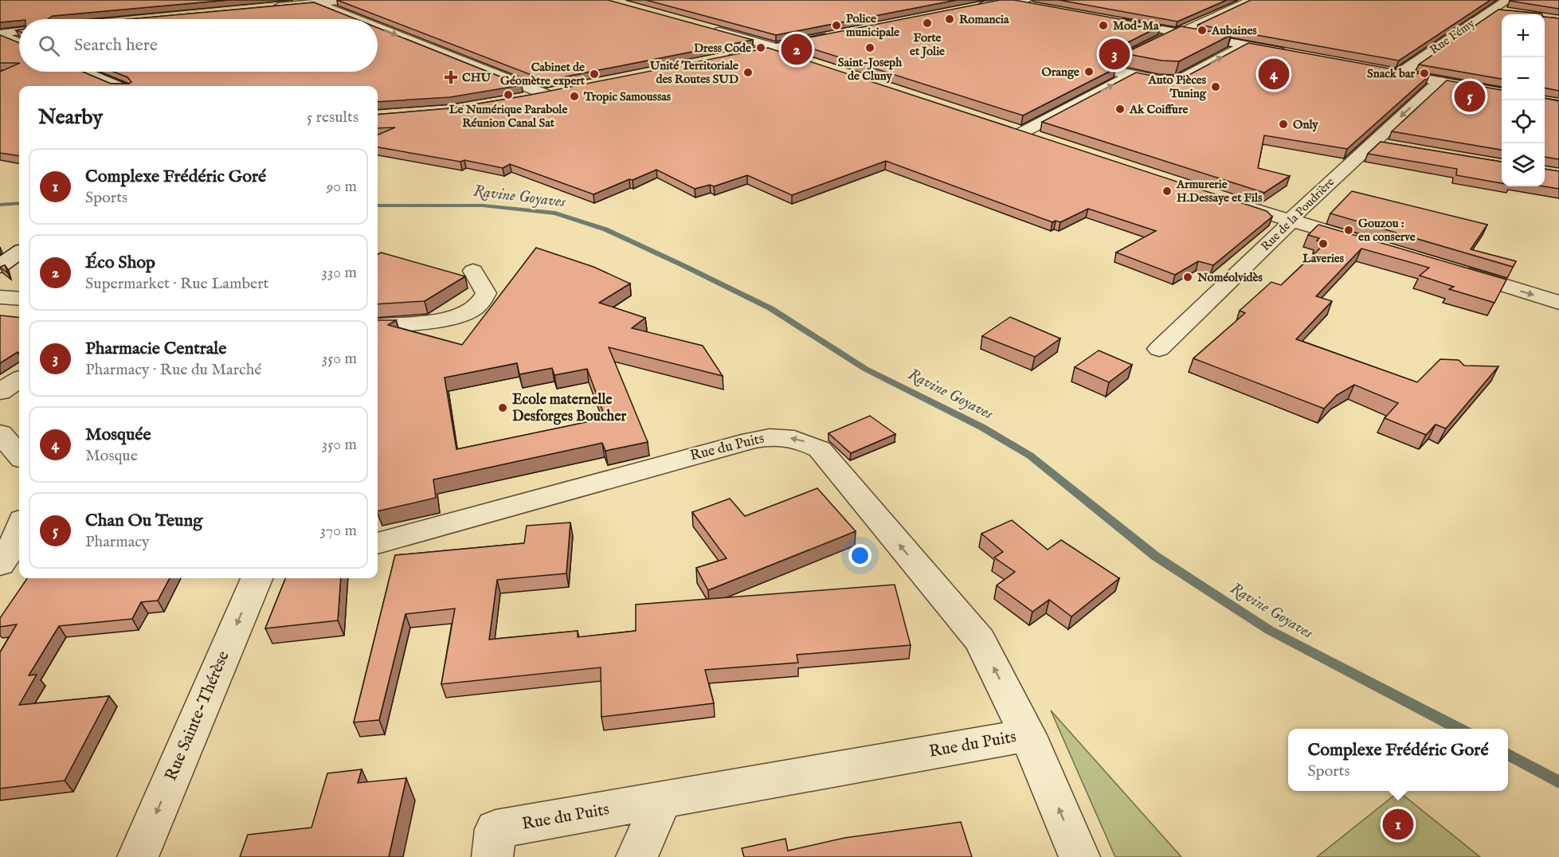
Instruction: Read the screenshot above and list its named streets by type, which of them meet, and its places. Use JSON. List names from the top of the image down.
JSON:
{
  "streets": {
    "street": [
      "Rue Fémy",
      "Rue de la Poudrière",
      "Rue du Puits",
      "Rue Sainte-Thérèse"
    ]
  },
  "one_way": ["Rue du Puits", "Rue Sainte-Thérèse"],
  "water": ["Ravine Goyaves"],
  "places": {
    "other": [
      "Romancia",
      "Forte et Jolie",
      "Police municipale",
      "Mod-Ma",
      "Aubaines",
      "Dress Code",
      "Saint-Joseph de Cluny",
      "Orange",
      "Unité Territoriale des Routes SUD",
      "Snack bar",
      "Cabinet de Géomètre expert",
      "Auto Pièces Tuning",
      "Le Numérique Parabole Réunion Canal Sat",
      "Tropic Samoussas",
      "Ak Coiffure",
      "Only",
      "Armurerie H.Dessaye et Fils",
      "Gouzou : en conserve",
      "Laveries",
      "Noméolvidès",
      "Ecole maternelle Desforges Boucher"
    ],
    "health": ["CHU"]
  },
  "page": {
    "map_buttons": ["+", "−"],
    "search": "Search here",
    "pins": [
      "2",
      "3",
      "4",
      "5",
      "1"
    ],
    "heading": ["Nearby", "5 results"],
    "list": [
      {
        "mark": "1",
        "name": "Complexe Frédéric Goré",
        "note": "Sports",
        "value": "90 m"
      },
      {
        "mark": "2",
        "name": "Éco Shop",
        "note": "Supermarket · Rue Lambert",
        "value": "330 m"
      },
      {
        "mark": "3",
        "name": "Pharmacie Centrale",
        "note": "Pharmacy · Rue du Marché",
        "value": "350 m"
      },
      {
        "mark": "4",
        "name": "Mosquée",
        "note": "Mosque",
        "value": "350 m"
      },
      {
        "mark": "5",
        "name": "Chan Ou Teung",
        "note": "Pharmacy",
        "value": "370 m"
      }
    ],
    "popup": ["Complexe Frédéric Goré", "Sports"]
  }
}
